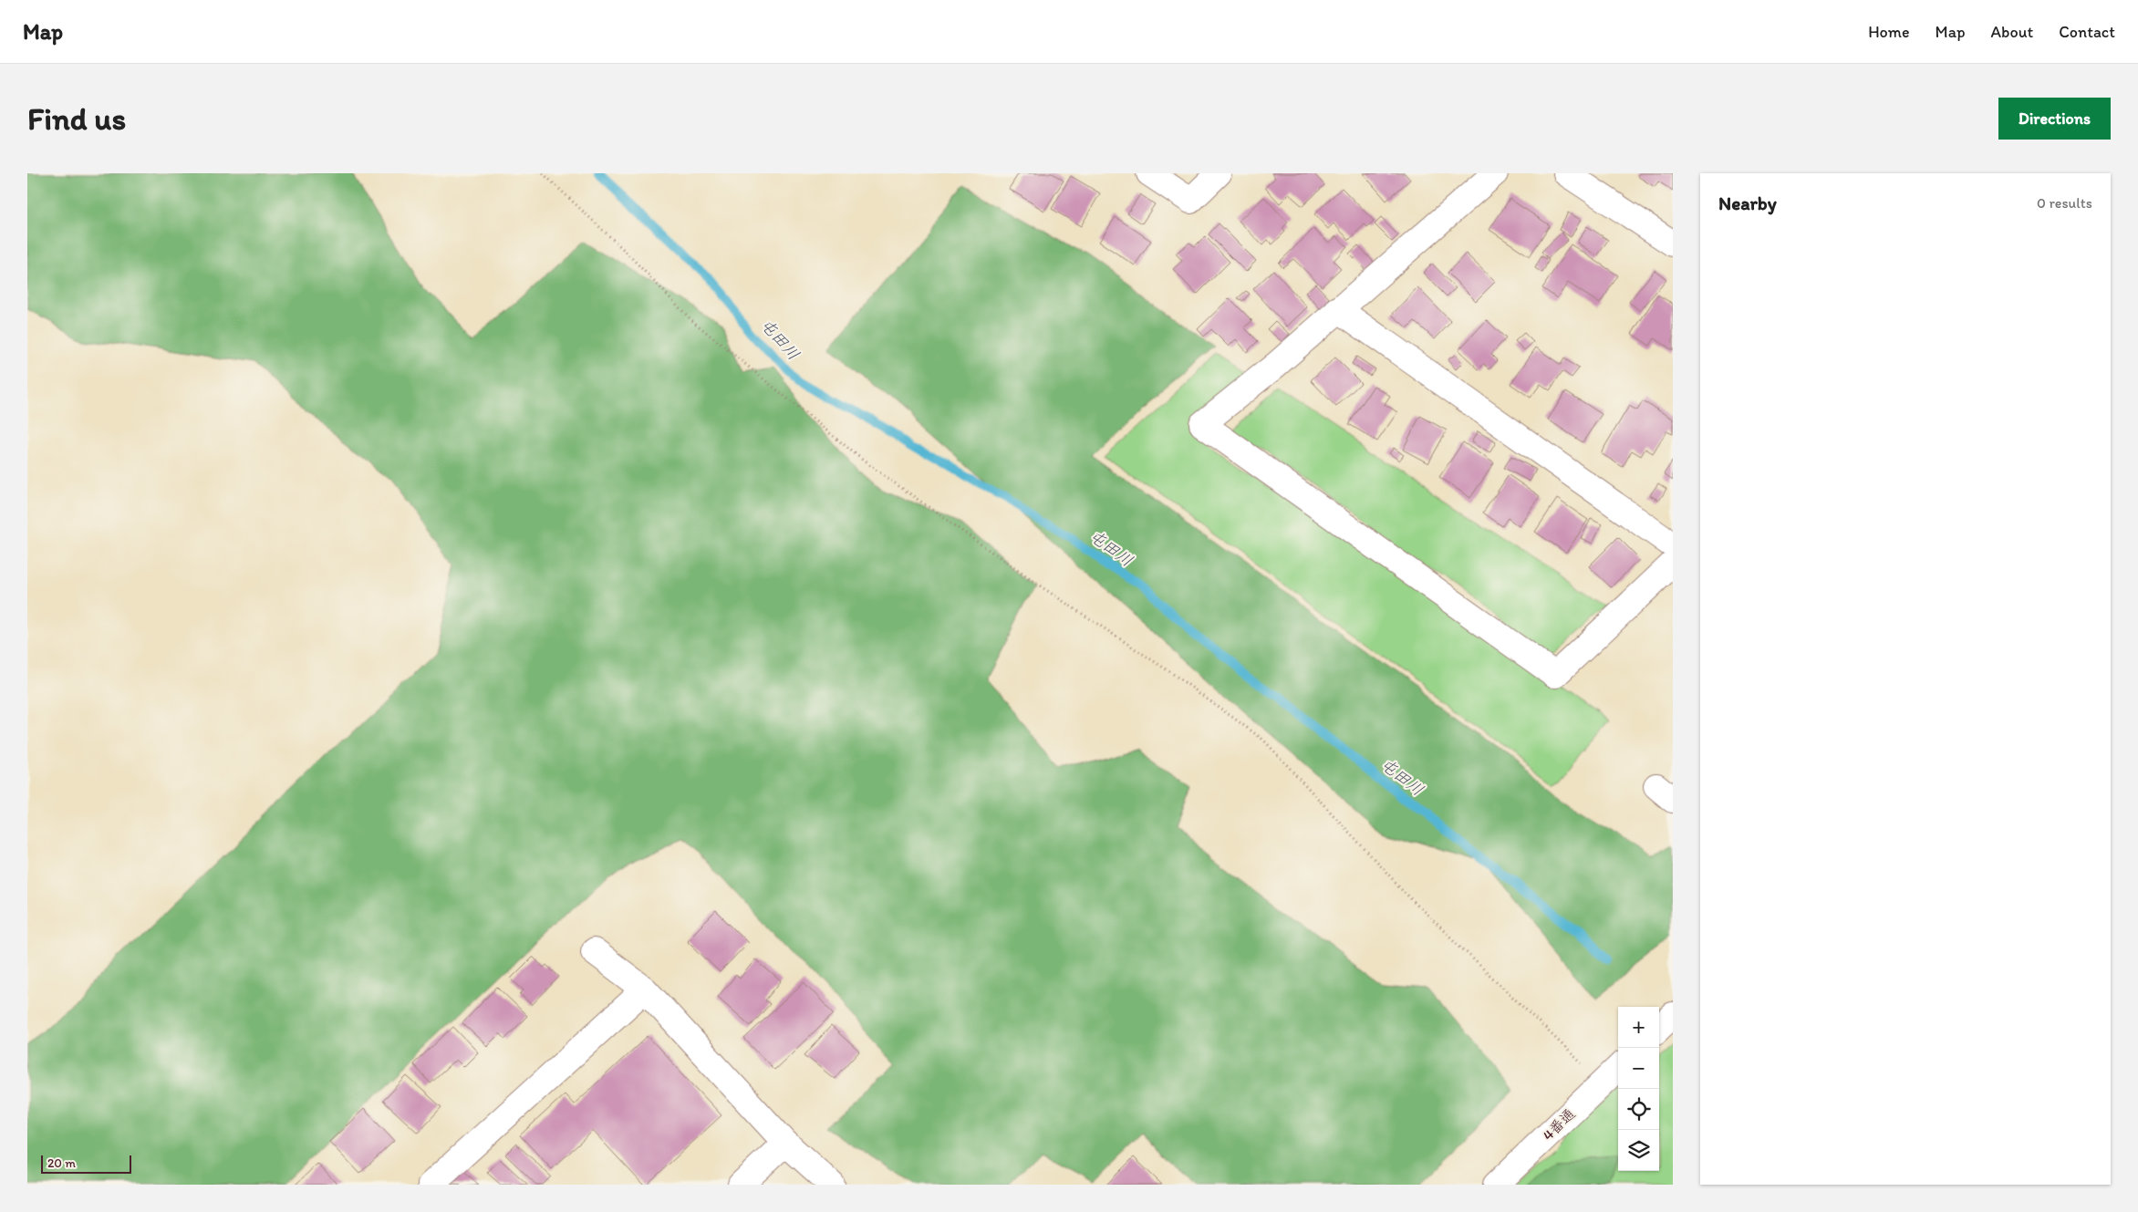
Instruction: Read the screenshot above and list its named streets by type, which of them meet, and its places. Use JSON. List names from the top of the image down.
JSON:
{
  "streets": {
    "street": ["4番通"]
  },
  "water": ["屯田川"],
  "scale_bar": "20 m",
  "page": {
    "header": "Map",
    "nav": [
      "Home",
      "Map",
      "About",
      "Contact"
    ],
    "buttons": "Directions",
    "title": "Find us",
    "heading": ["Nearby", "0 results"],
    "map_buttons": ["+", "−"],
    "scale": "20 m"
  }
}
